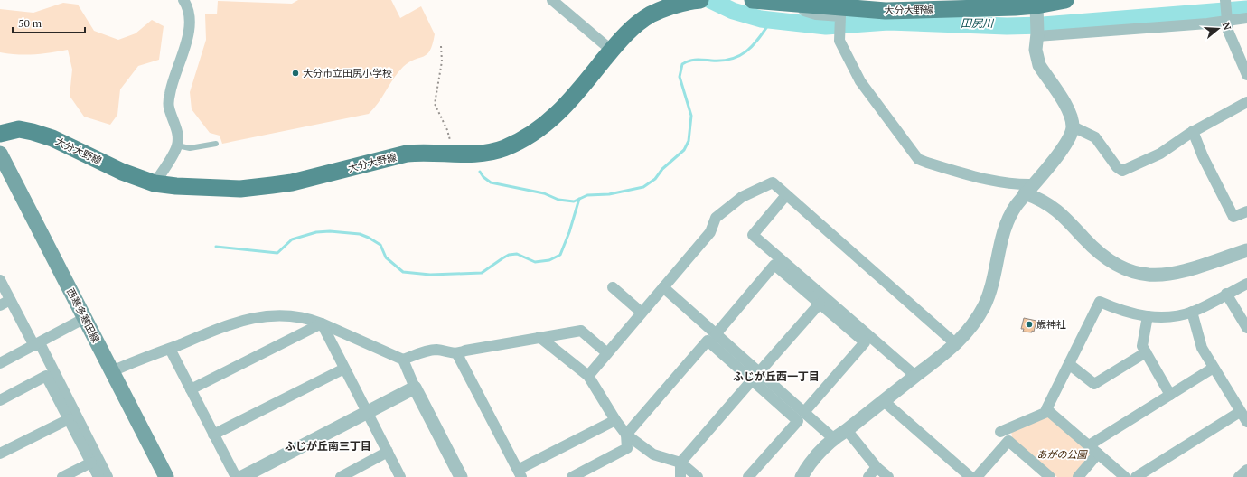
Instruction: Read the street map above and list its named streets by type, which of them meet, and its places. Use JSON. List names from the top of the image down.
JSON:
{
  "streets": {
    "main road": ["大分大野線", "西寒多寒田線"]
  },
  "districts": ["ふじが丘西一丁目", "ふじが丘南三丁目"],
  "water": ["田尻川"],
  "parks": ["あがの公園"],
  "places": ["大分市立田尻小学校", "歳神社"],
  "scale_bar": "50 m",
  "north": "right"
}
